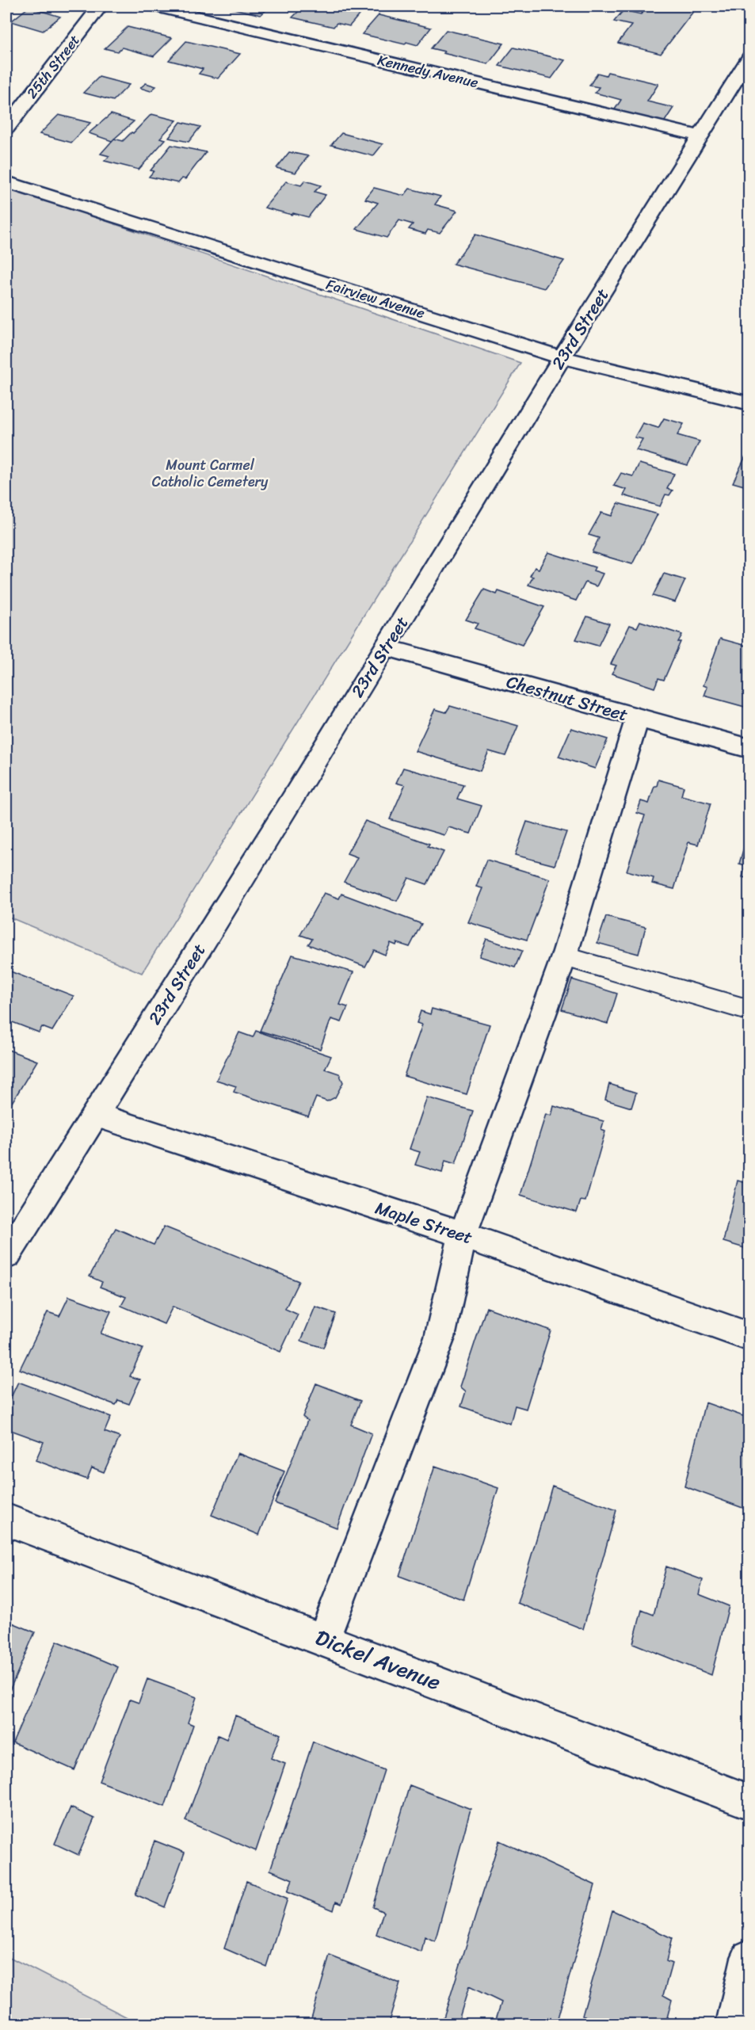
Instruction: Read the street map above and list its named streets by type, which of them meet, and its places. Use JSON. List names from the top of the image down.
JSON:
{
  "streets": {
    "street": [
      "25th Street",
      "Kennedy Avenue",
      "Fairview Avenue",
      "23rd Street",
      "Chestnut Street",
      "Maple Street",
      "Dickel Avenue"
    ]
  },
  "crossings": [
    ["Kennedy Avenue", "23rd Street"],
    ["Fairview Avenue", "23rd Street"],
    ["23rd Street", "Chestnut Street"],
    ["23rd Street", "Maple Street"]
  ],
  "parks": ["Mount Carmel Catholic Cemetery"]
}
